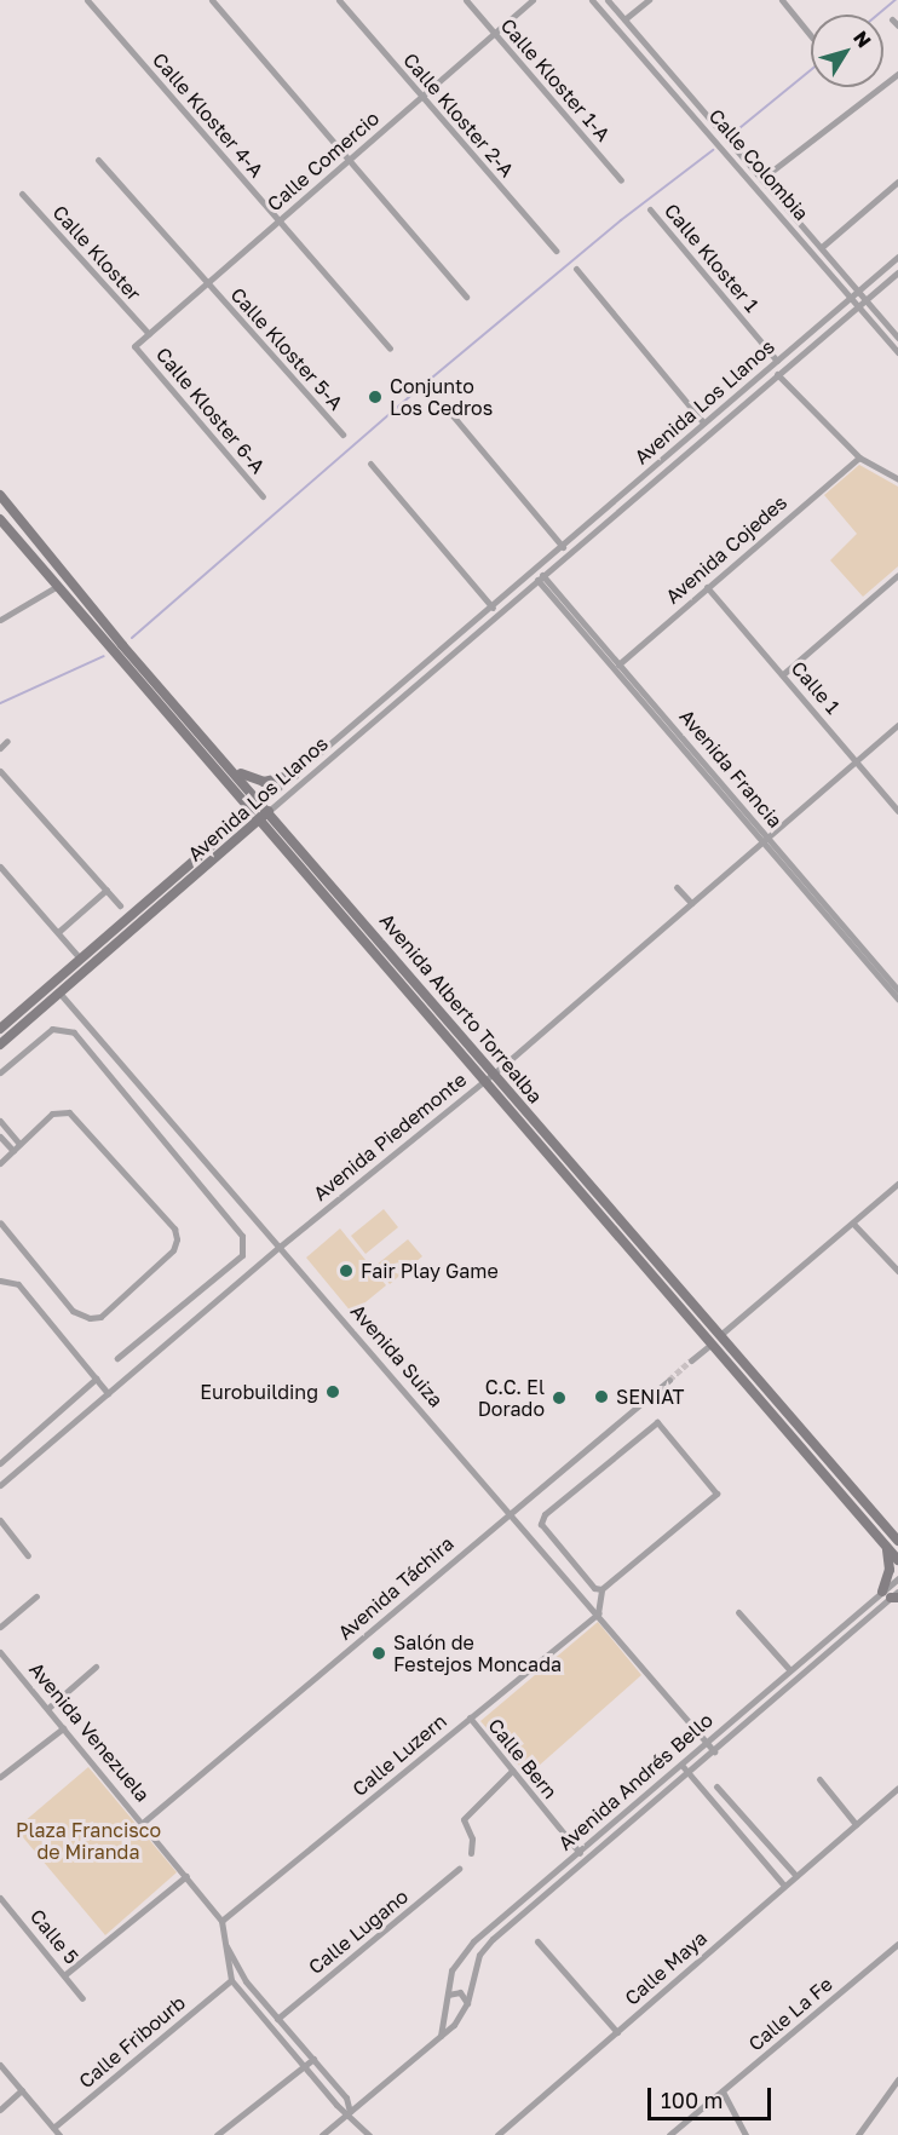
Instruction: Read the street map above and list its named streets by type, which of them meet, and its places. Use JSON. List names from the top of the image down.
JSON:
{
  "streets": {
    "main road": ["Avenida Los Llanos", "Avenida Alberto Torrealba"],
    "street": [
      "Calle Kloster 1-A",
      "Calle Kloster 4-A",
      "Calle Kloster 2-A",
      "Calle Comercio",
      "Calle Colombia",
      "Calle Kloster",
      "Calle Kloster 1",
      "Calle Kloster 5-A",
      "Calle Kloster 6-A",
      "Avenida Cojedes",
      "Calle 1",
      "Avenida Francia",
      "Avenida Piedemonte",
      "Avenida Suiza",
      "Avenida Táchira",
      "Avenida Venezuela",
      "Calle Luzern",
      "Calle Bern",
      "Avenida Andrés Bello",
      "Calle Lugano",
      "Calle 5",
      "Calle Maya",
      "Calle La Fe",
      "Calle Fribourb"
    ]
  },
  "crossings": [
    ["Calle Kloster 1-A", "Calle Comercio"],
    ["Calle Kloster 4-A", "Calle Comercio"],
    ["Calle Kloster 2-A", "Calle Comercio"],
    ["Calle Comercio", "Calle Kloster"],
    ["Calle Comercio", "Calle Kloster 5-A"],
    ["Calle Comercio", "Calle Kloster 6-A"],
    ["Calle Colombia", "Avenida Los Llanos"],
    ["Calle Kloster 1", "Avenida Los Llanos"],
    ["Avenida Los Llanos", "Avenida Francia"],
    ["Avenida Los Llanos", "Avenida Alberto Torrealba"],
    ["Avenida Los Llanos", "Avenida Suiza"],
    ["Avenida Cojedes", "Calle 1"],
    ["Avenida Cojedes", "Avenida Francia"],
    ["Calle 1", "Avenida Piedemonte"],
    ["Avenida Francia", "Avenida Piedemonte"],
    ["Avenida Alberto Torrealba", "Avenida Piedemonte"],
    ["Avenida Piedemonte", "Avenida Suiza"],
    ["Avenida Suiza", "Avenida Táchira"],
    ["Avenida Suiza", "Calle Luzern"],
    ["Avenida Suiza", "Avenida Andrés Bello"],
    ["Avenida Táchira", "Avenida Venezuela"],
    ["Avenida Venezuela", "Calle Luzern"],
    ["Calle Luzern", "Calle Bern"],
    ["Calle Bern", "Avenida Andrés Bello"]
  ],
  "parks": ["Plaza Francisco de Miranda"],
  "places": [
    "Conjunto Los Cedros",
    "Fair Play Game",
    "Eurobuilding",
    "SENIAT",
    "C.C. El Dorado",
    "Salón de Festejos Moncada"
  ],
  "scale_bar": "100 m",
  "north": "top right"
}
